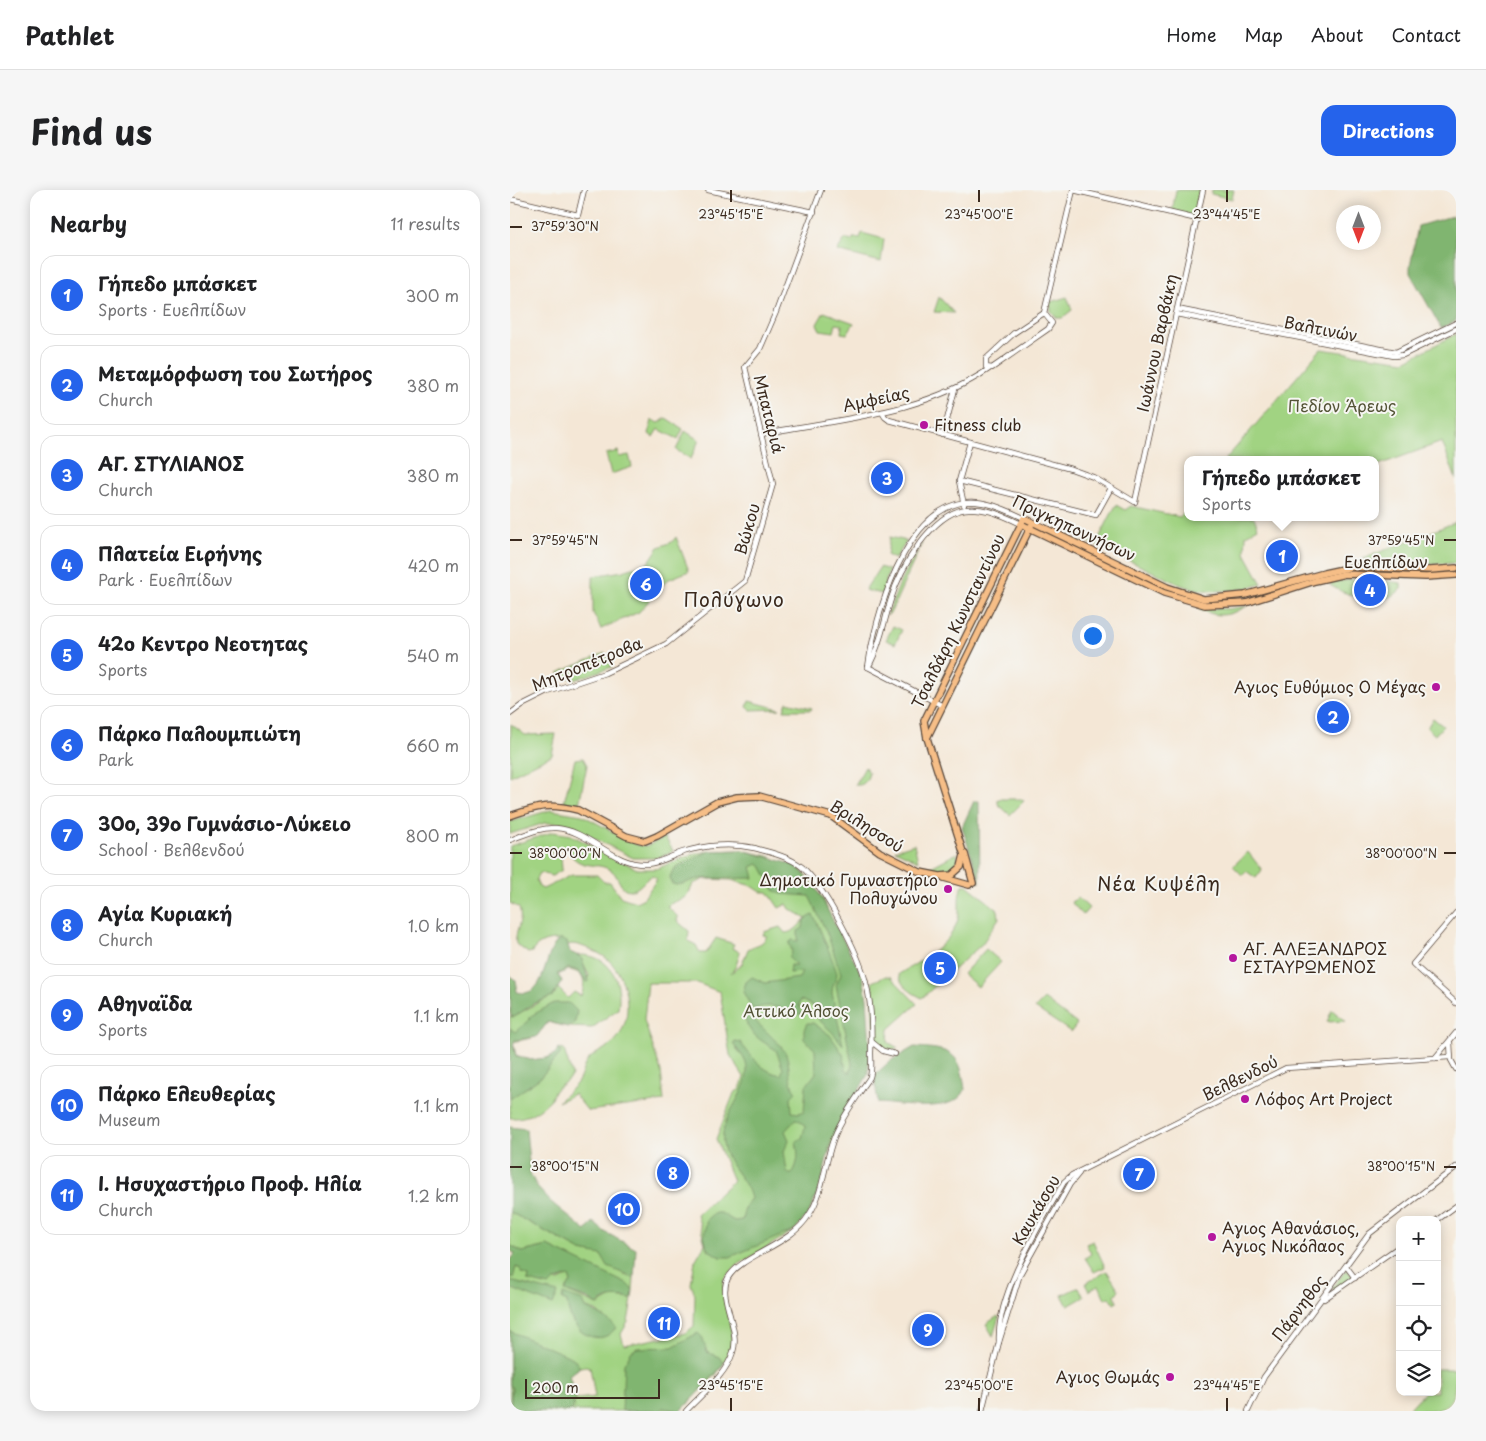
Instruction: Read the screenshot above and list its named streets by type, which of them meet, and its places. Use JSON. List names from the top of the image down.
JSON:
{
  "streets": {
    "main road": [
      "Πριγκηποννήσων",
      "Ευελπίδων",
      "Τσαλδάρη Κωνσταντίνου",
      "Βριλησσού"
    ],
    "street": [
      "Βαλτινών",
      "Ιωάννου Βαρβάκη",
      "Αμφείας",
      "Μπαταριά",
      "Βώκου",
      "Μητροπέτροβα",
      "Βελβενδού",
      "Καυκάσου",
      "Πάρνηθος"
    ]
  },
  "crossings": [
    ["Βαλτινών", "Ιωάννου Βαρβάκη"],
    ["Αμφείας", "Μπαταριά"],
    ["Μπαταριά", "Βώκου"],
    ["Πριγκηποννήσων", "Ευελπίδων"],
    ["Πριγκηποννήσων", "Τσαλδάρη Κωνσταντίνου"],
    ["Βώκου", "Μητροπέτροβα"],
    ["Τσαλδάρη Κωνσταντίνου", "Βριλησσού"],
    ["Βελβενδού", "Καυκάσου"]
  ],
  "districts": ["Πολύγωνο", "Νέα Κυψέλη"],
  "parks": ["Πεδίον Άρεως", "Αττικό Άλσος"],
  "places": [
    "Fitness club",
    "Αγιος Ευθύμιος Ο Μέγας",
    "Δημοτικό Γυμναστήριο Πολυγώνου",
    "ΑΓ. ΑΛΕΞΑΝΔΡΟΣ ΕΣΤΑΥΡΩΜΕΝΟΣ",
    "Λόφος Art Project",
    "Αγιος Αθανάσιος, Αγιος Νικόλαος",
    "Αγιος Θωμάς"
  ],
  "scale_bar": "200 m",
  "north": "bottom",
  "page": {
    "header": "Pathlet",
    "nav": [
      "Home",
      "Map",
      "About",
      "Contact"
    ],
    "title": "Find us",
    "buttons": "Directions",
    "heading": ["Nearby", "11 results"],
    "list": [
      {
        "mark": "1",
        "name": "Γήπεδο μπάσκετ",
        "note": "Sports · Ευελπίδων",
        "value": "300 m"
      },
      {
        "mark": "2",
        "name": "Μεταμόρφωση του Σωτήρος",
        "note": "Church",
        "value": "380 m"
      },
      {
        "mark": "3",
        "name": "ΑΓ. ΣΤΥΛΙΑΝΟΣ",
        "note": "Church",
        "value": "380 m"
      },
      {
        "mark": "4",
        "name": "Πλατεία Ειρήνης",
        "note": "Park · Ευελπίδων",
        "value": "420 m"
      },
      {
        "mark": "5",
        "name": "42ο Κεντρο Νεοτητας",
        "note": "Sports",
        "value": "540 m"
      },
      {
        "mark": "6",
        "name": "Πάρκο Παλουμπιώτη",
        "note": "Park",
        "value": "660 m"
      },
      {
        "mark": "7",
        "name": "30ο, 39ο Γυμνάσιο-Λύκειο",
        "note": "School · Βελβενδού",
        "value": "800 m"
      },
      {
        "mark": "8",
        "name": "Αγία Κυριακή",
        "note": "Church",
        "value": "1.0 km"
      },
      {
        "mark": "9",
        "name": "Αθηναϊδα",
        "note": "Sports",
        "value": "1.1 km"
      },
      {
        "mark": "10",
        "name": "Πάρκο Ελευθερίας",
        "note": "Museum",
        "value": "1.1 km"
      },
      {
        "mark": "11",
        "name": "Ι. Ησυχαστήριο Προφ. Ηλία",
        "note": "Church",
        "value": "1.2 km"
      }
    ],
    "popup": ["Γήπεδο μπάσκετ", "Sports"],
    "pins": [
      "3",
      "1",
      "6",
      "4",
      "2",
      "5",
      "8",
      "7",
      "10",
      "11",
      "9"
    ],
    "map_buttons": ["+", "−"],
    "scale": "200 m"
  },
  "coordinates": [
    "23°45'15\"E",
    "23°45'00\"E",
    "23°44'45\"E",
    "37°59'30\"N",
    "37°59'45\"N",
    "38°00'00\"N",
    "38°00'15\"N"
  ]
}
